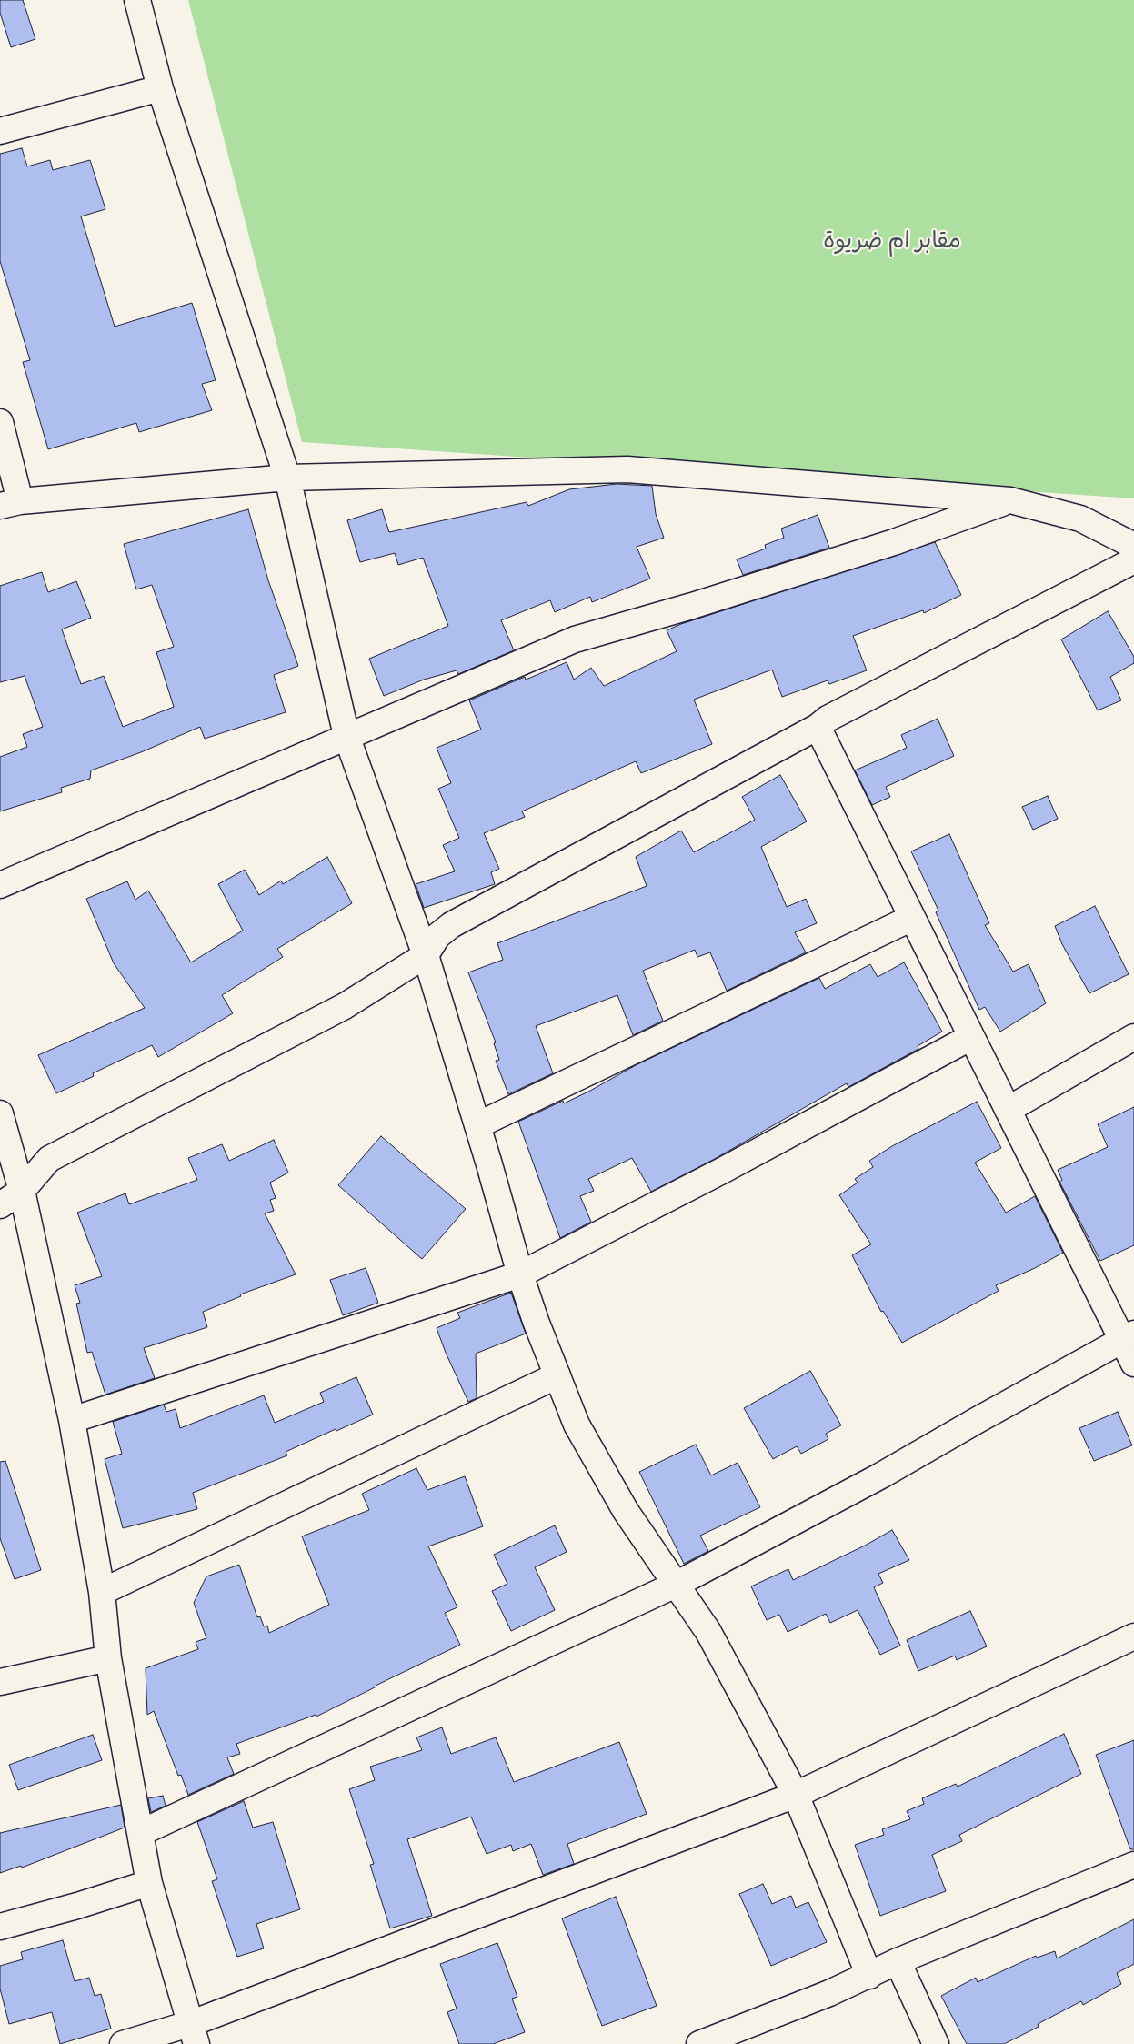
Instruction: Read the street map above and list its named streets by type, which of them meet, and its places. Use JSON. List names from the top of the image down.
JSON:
{
  "parks": ["مقابر ام ضريوة"]
}
